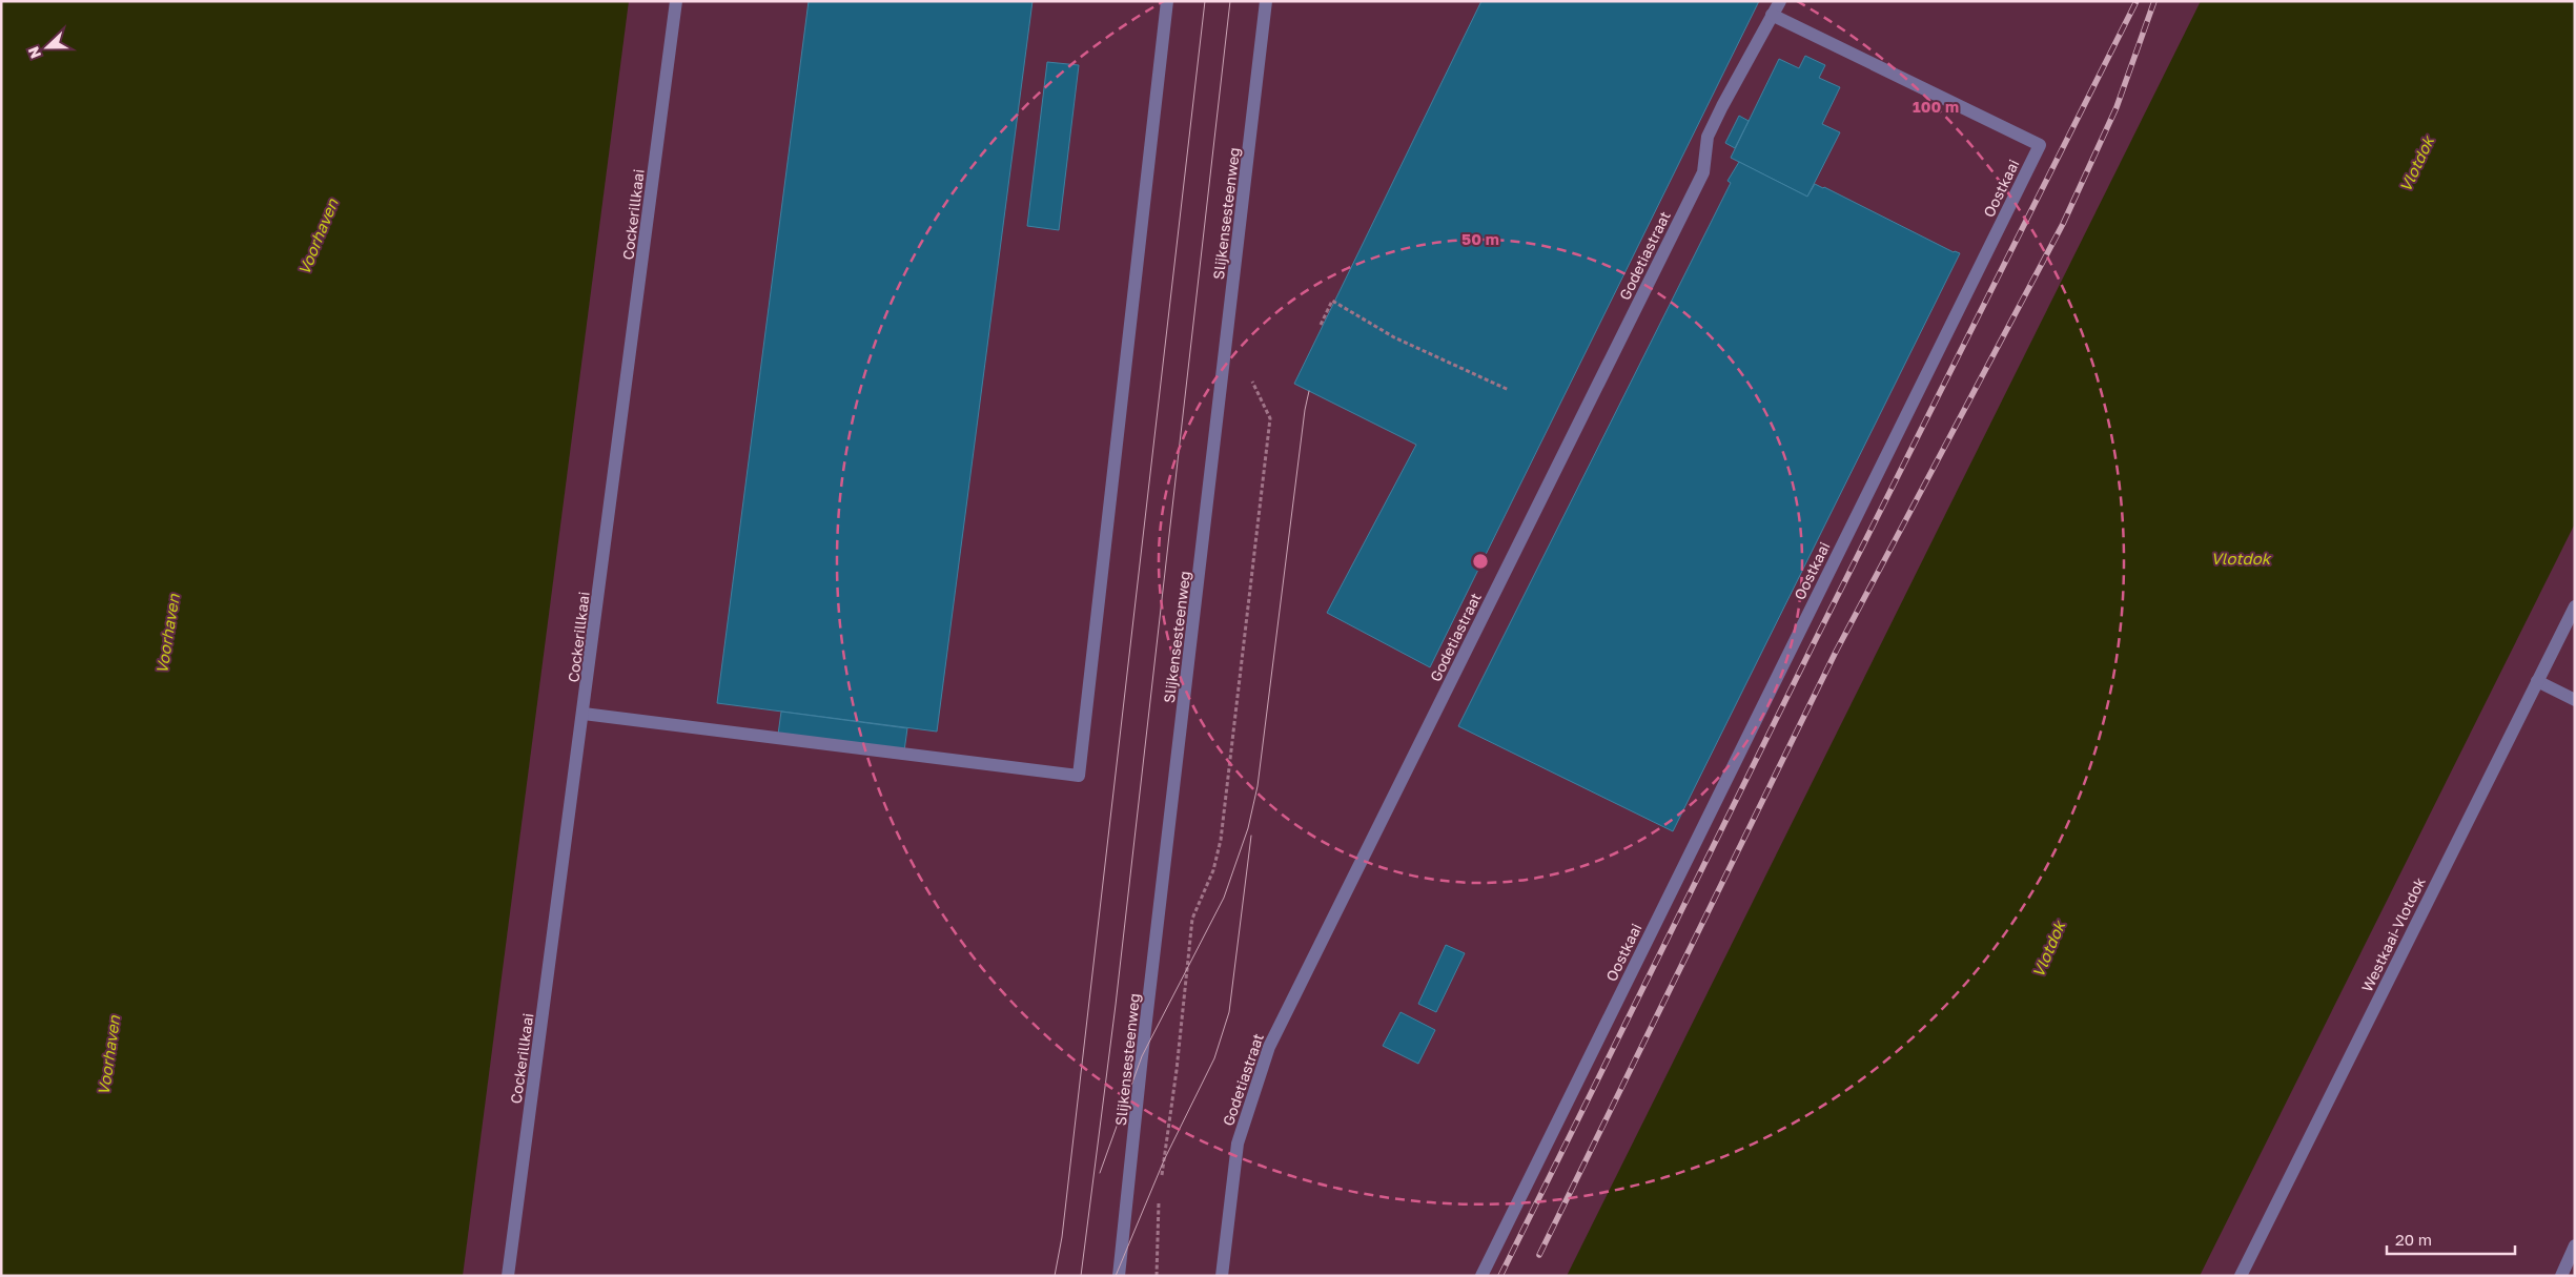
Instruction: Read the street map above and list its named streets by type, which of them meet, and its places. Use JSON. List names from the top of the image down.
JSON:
{
  "streets": {
    "street": [
      "Oostkaai",
      "Slijkensesteenweg",
      "Cockerillkaai",
      "Godetiastraat",
      "Westkaai-Vlotdok"
    ]
  },
  "crossings": [
    ["Oostkaai", "Godetiastraat"]
  ],
  "water": ["Vlotdok", "Voorhaven"],
  "scale_bar": "20 m",
  "north": "left",
  "rings": ["100 m", "50 m"]
}
